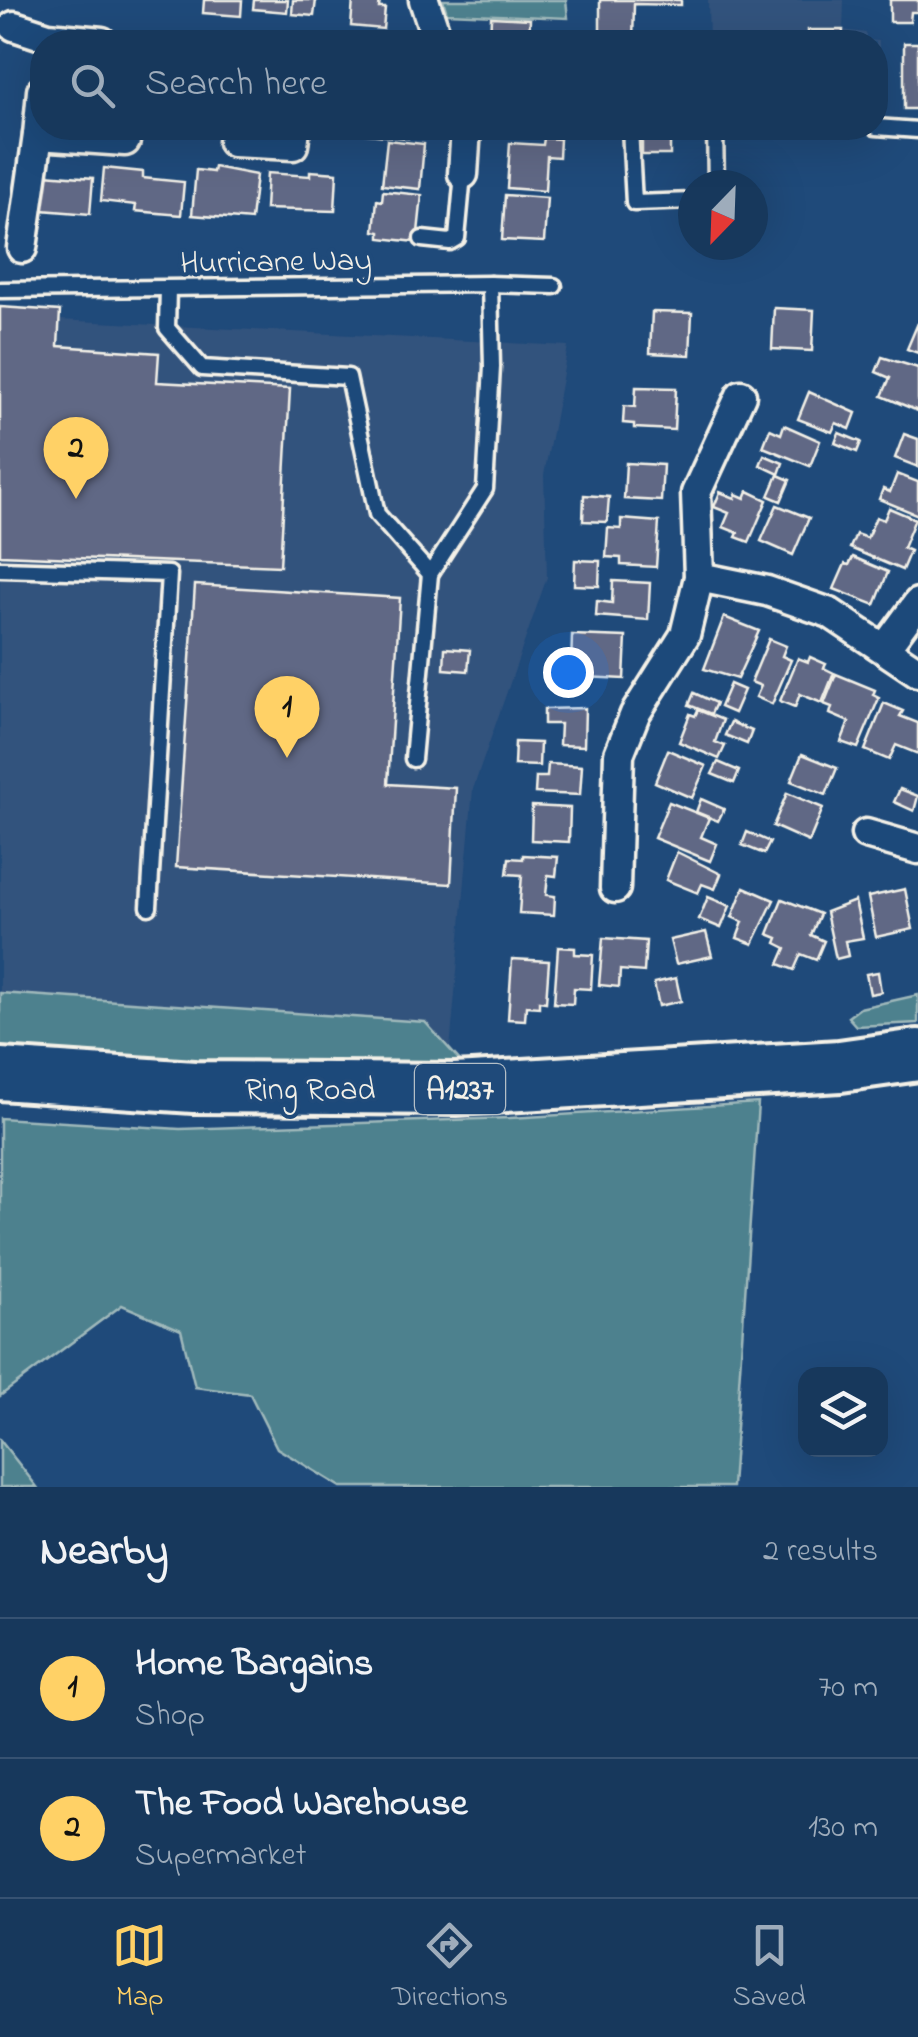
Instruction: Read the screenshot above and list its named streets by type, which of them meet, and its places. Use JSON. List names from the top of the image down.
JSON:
{
  "streets": {
    "highway": ["Ring Road", "A1237"],
    "lane": ["Hurricane Way"]
  },
  "north": "bottom left",
  "page": {
    "search": "Search here",
    "pins": ["2", "1"],
    "heading": ["Nearby", "2 results"],
    "list": [
      {
        "mark": "1",
        "name": "Home Bargains",
        "note": "Shop",
        "value": "70 m"
      },
      {
        "mark": "2",
        "name": "The Food Warehouse",
        "note": "Supermarket",
        "value": "130 m"
      }
    ],
    "nav": ["Map", "Directions", "Saved"]
  }
}
